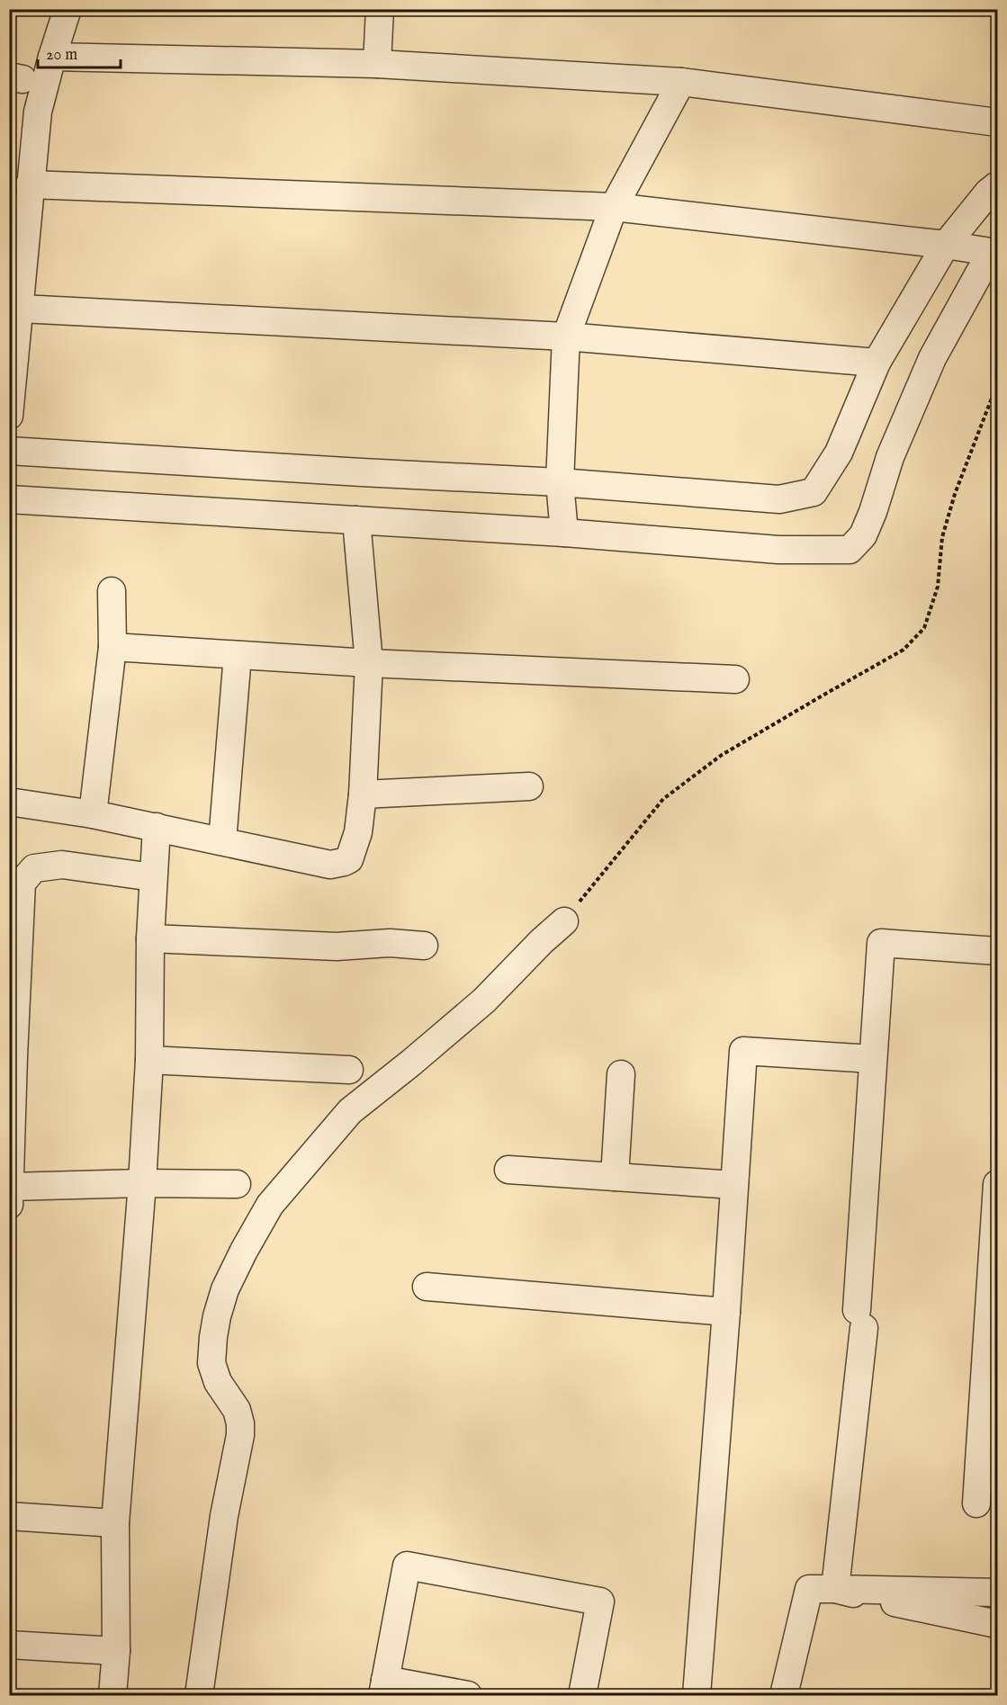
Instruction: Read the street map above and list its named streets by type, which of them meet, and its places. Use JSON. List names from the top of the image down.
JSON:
{
  "scale_bar": "20 m"
}
